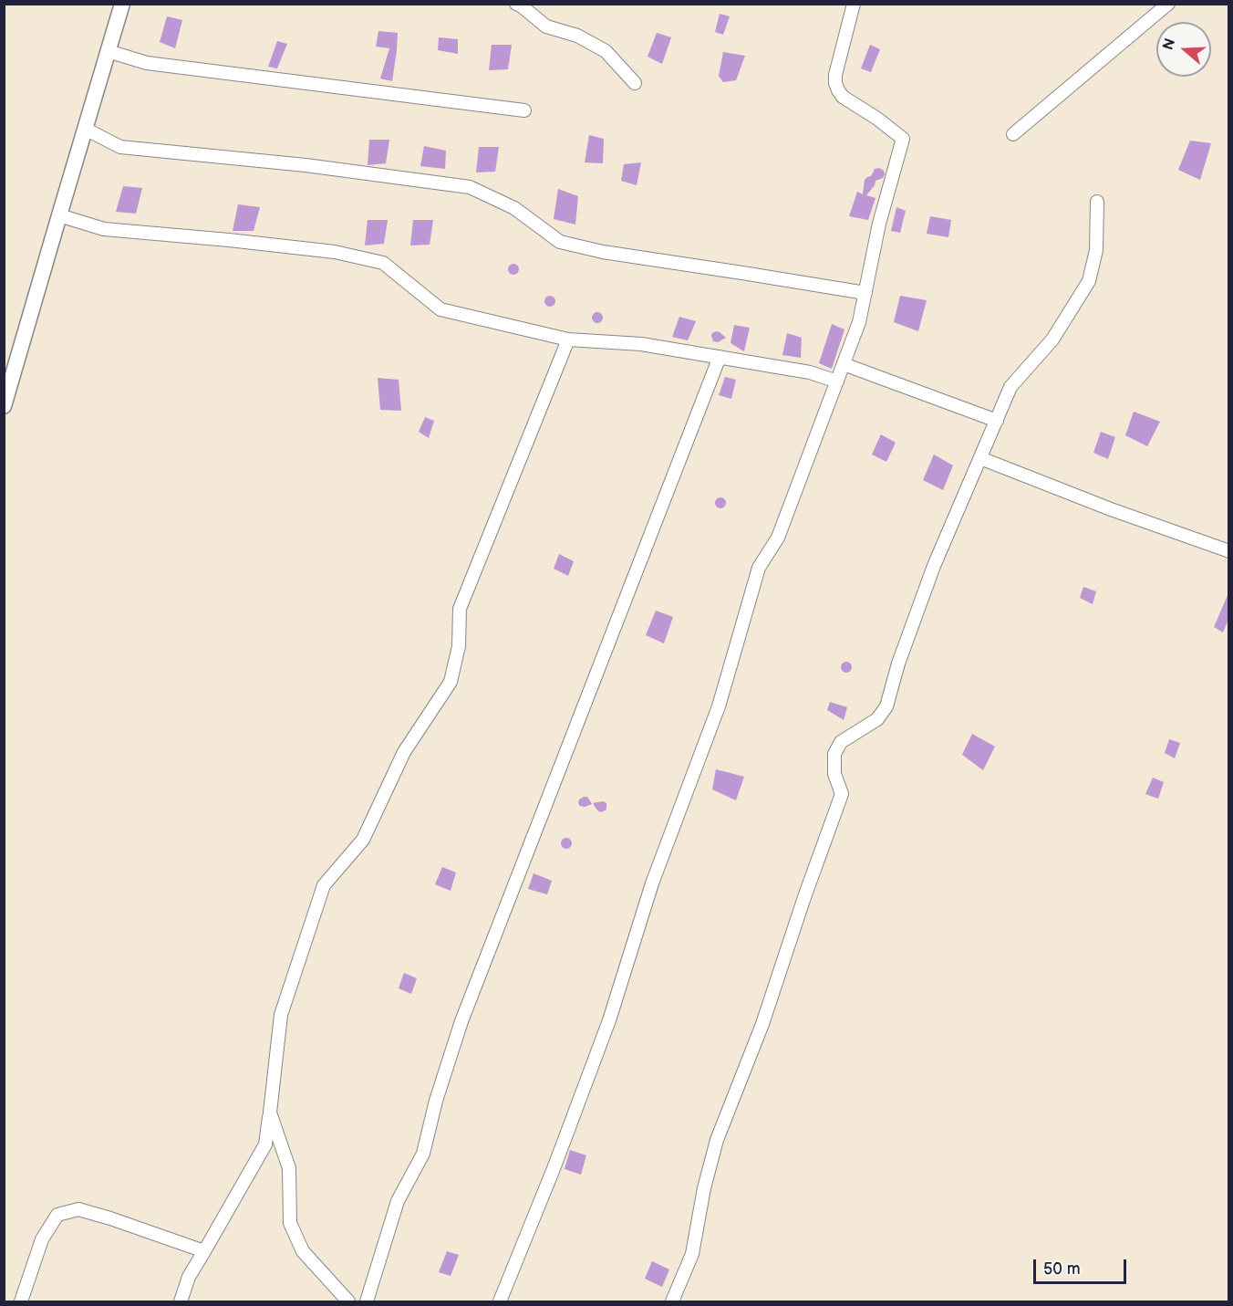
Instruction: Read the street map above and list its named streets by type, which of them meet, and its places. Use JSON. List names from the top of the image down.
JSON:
{
  "scale_bar": "50 m",
  "north": "left"
}
